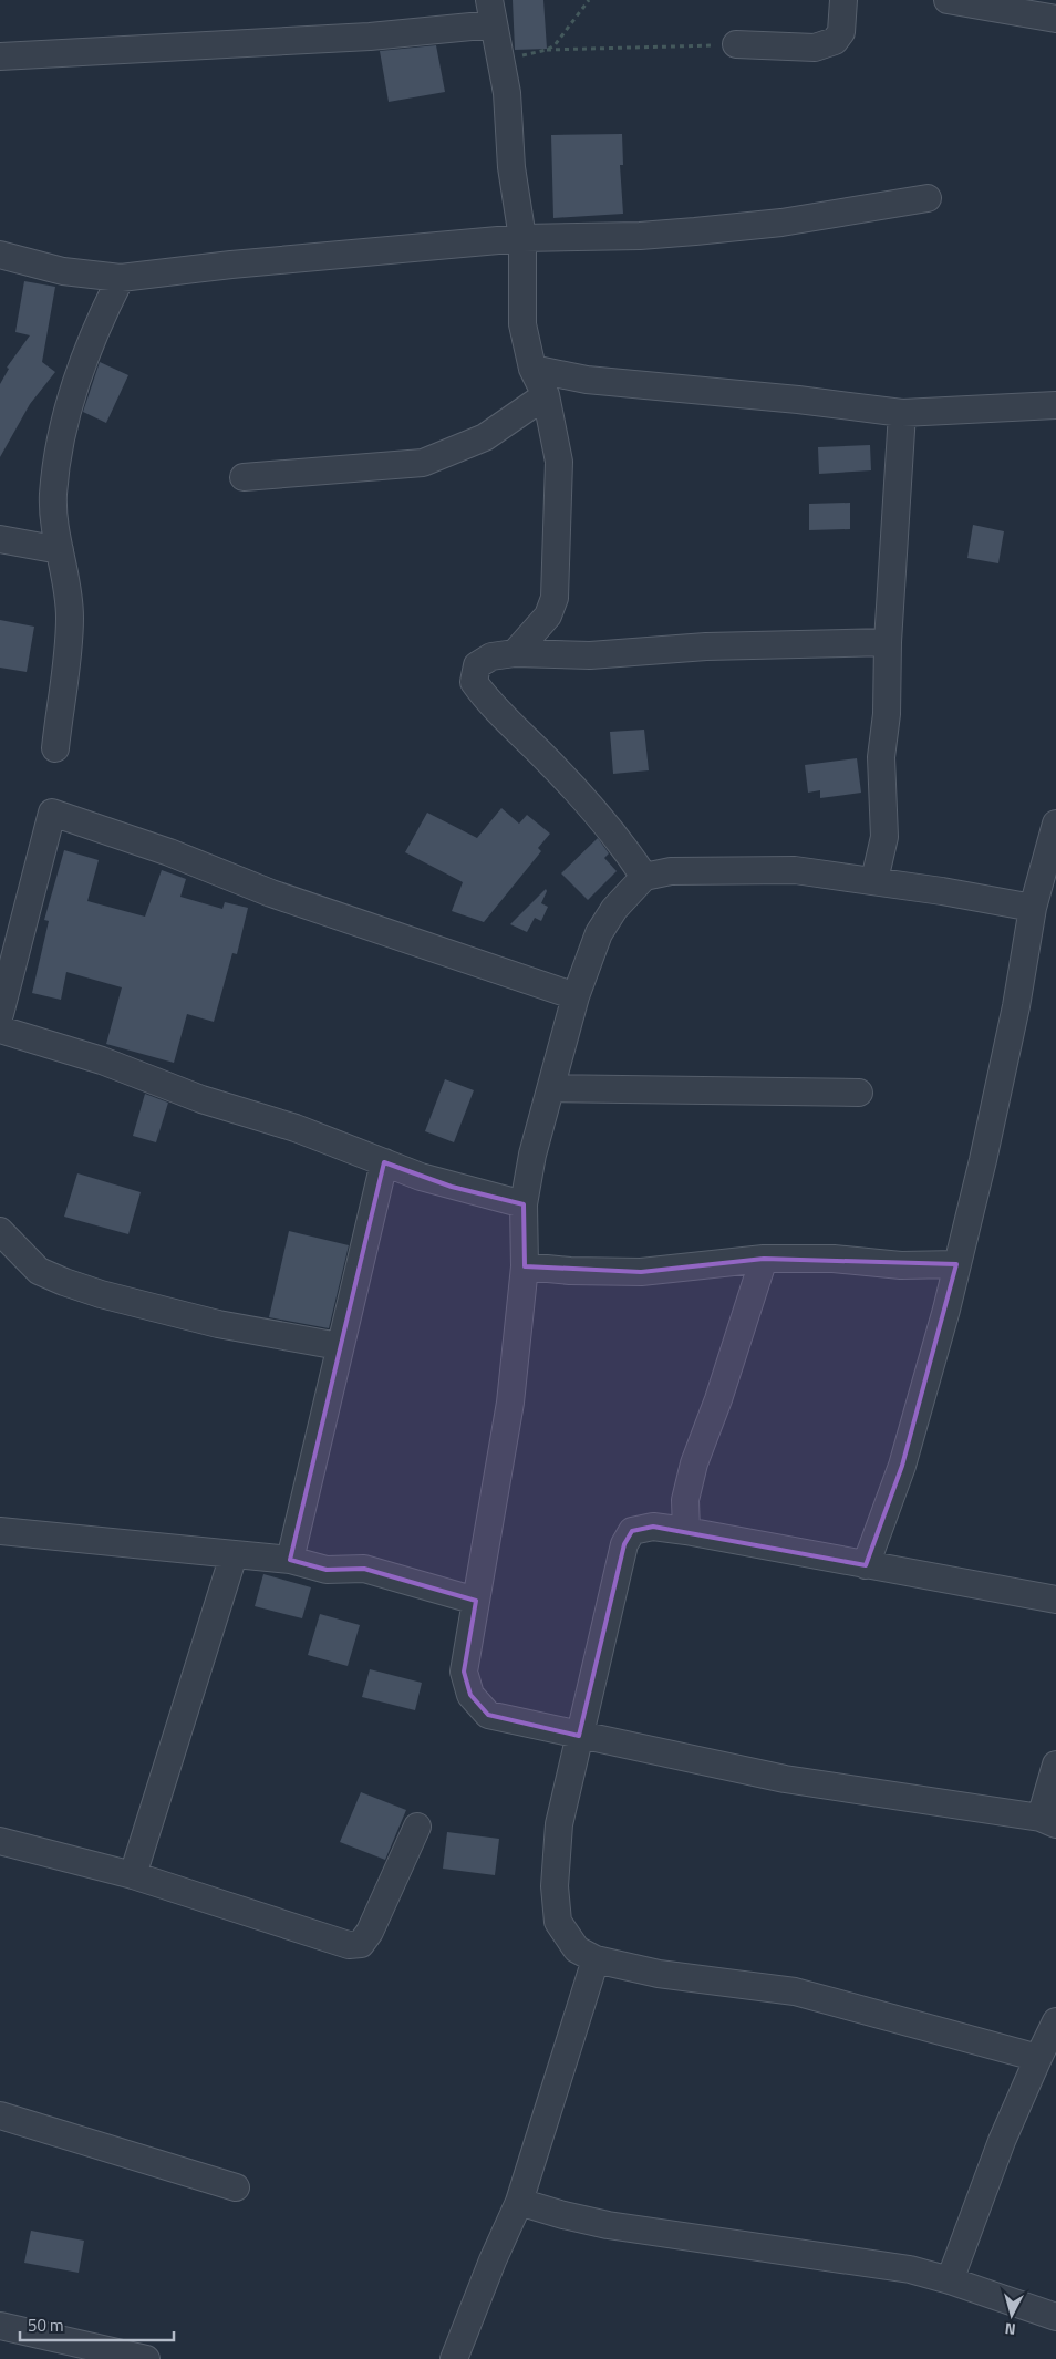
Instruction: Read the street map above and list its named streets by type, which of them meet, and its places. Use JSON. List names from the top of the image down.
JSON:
{
  "scale_bar": "50 m",
  "north": "bottom"
}
